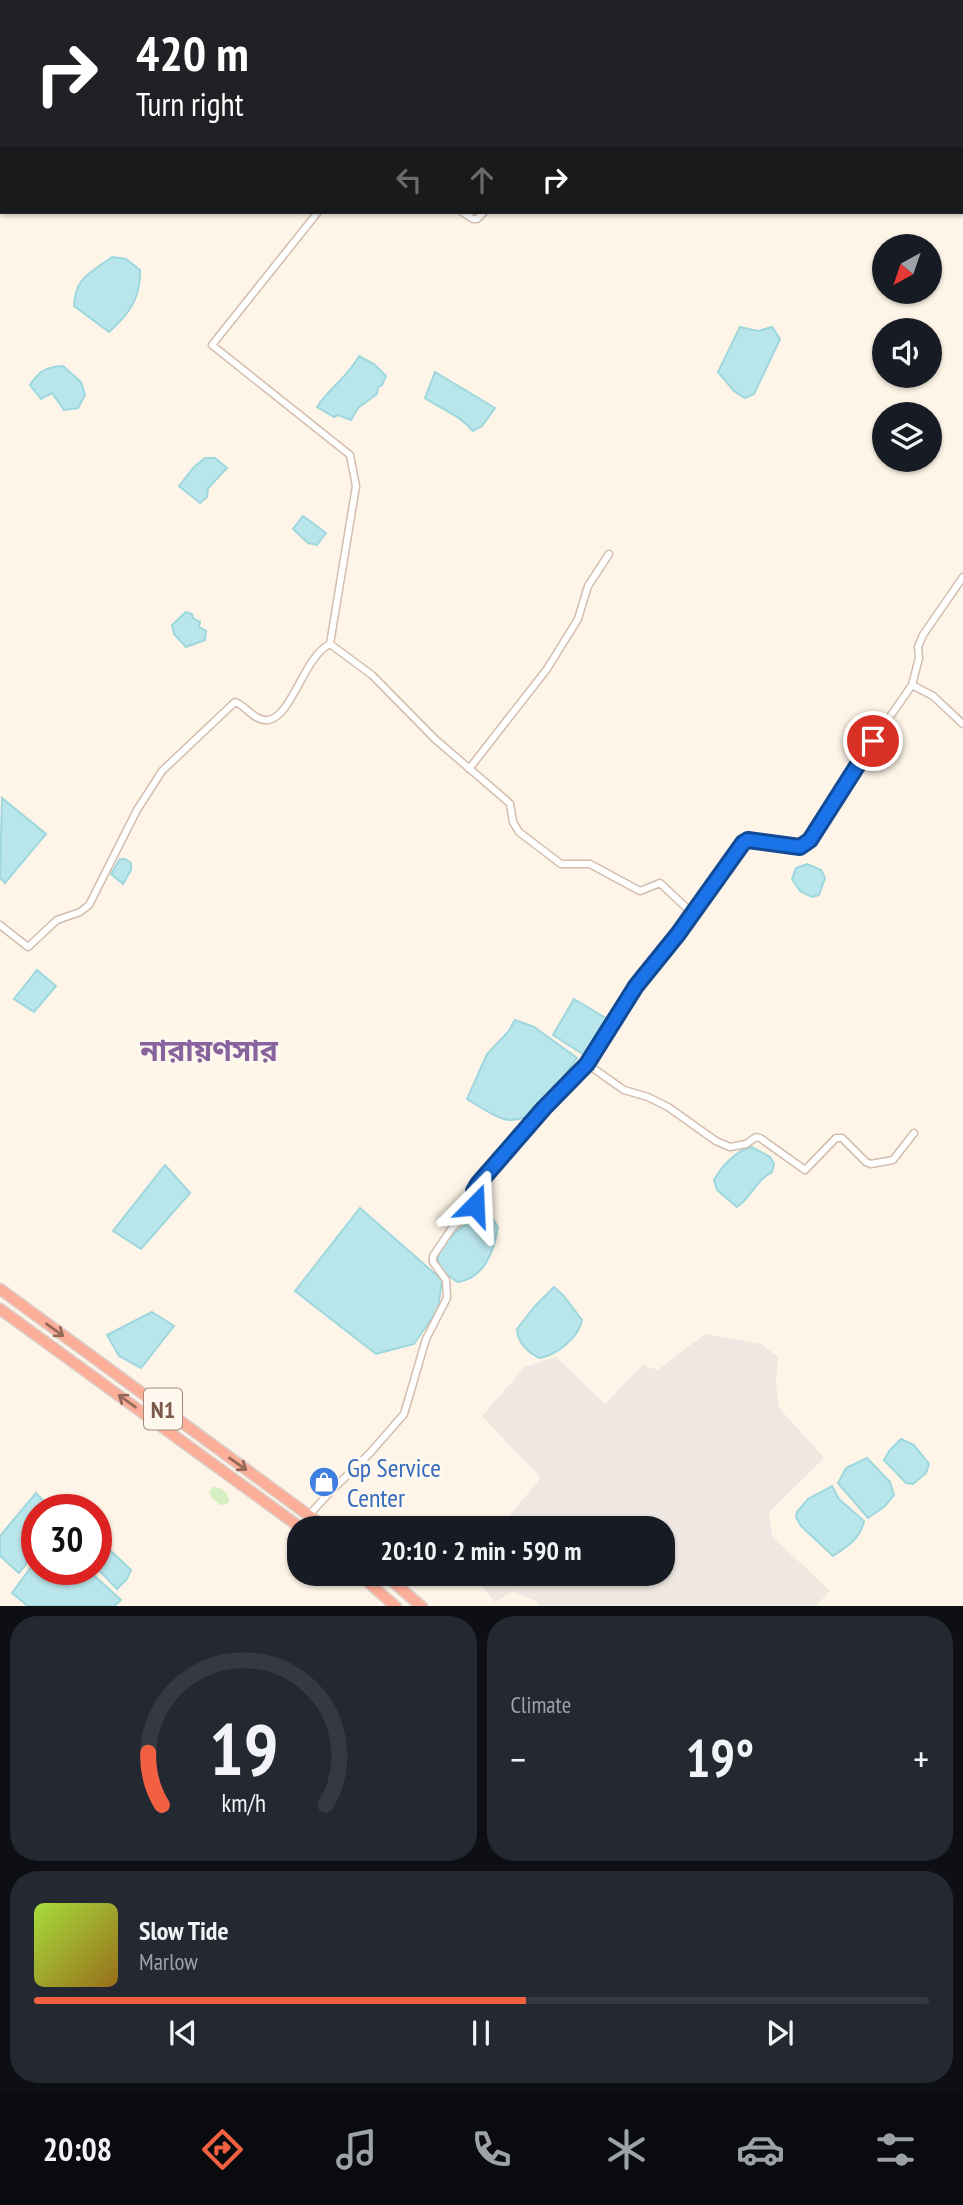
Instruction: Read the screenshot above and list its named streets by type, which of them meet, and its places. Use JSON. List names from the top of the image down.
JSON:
{
  "streets": {
    "highway": ["N1"]
  },
  "districts": ["নারায়ণসার"],
  "places": {
    "shop": ["Gp Service Center"]
  },
  "north": "bottom left",
  "page": {
    "turn": ["420 m", "Turn right"],
    "limit": "30",
    "trip": "20:10 · 2 min · 590 m",
    "tile": "Climate",
    "heat": ["−", "19°", "+"],
    "song": ["Slow Tide", "Marlow"],
    "tabs": "20:08",
    "gauge": ["19", "km/h"]
  }
}
